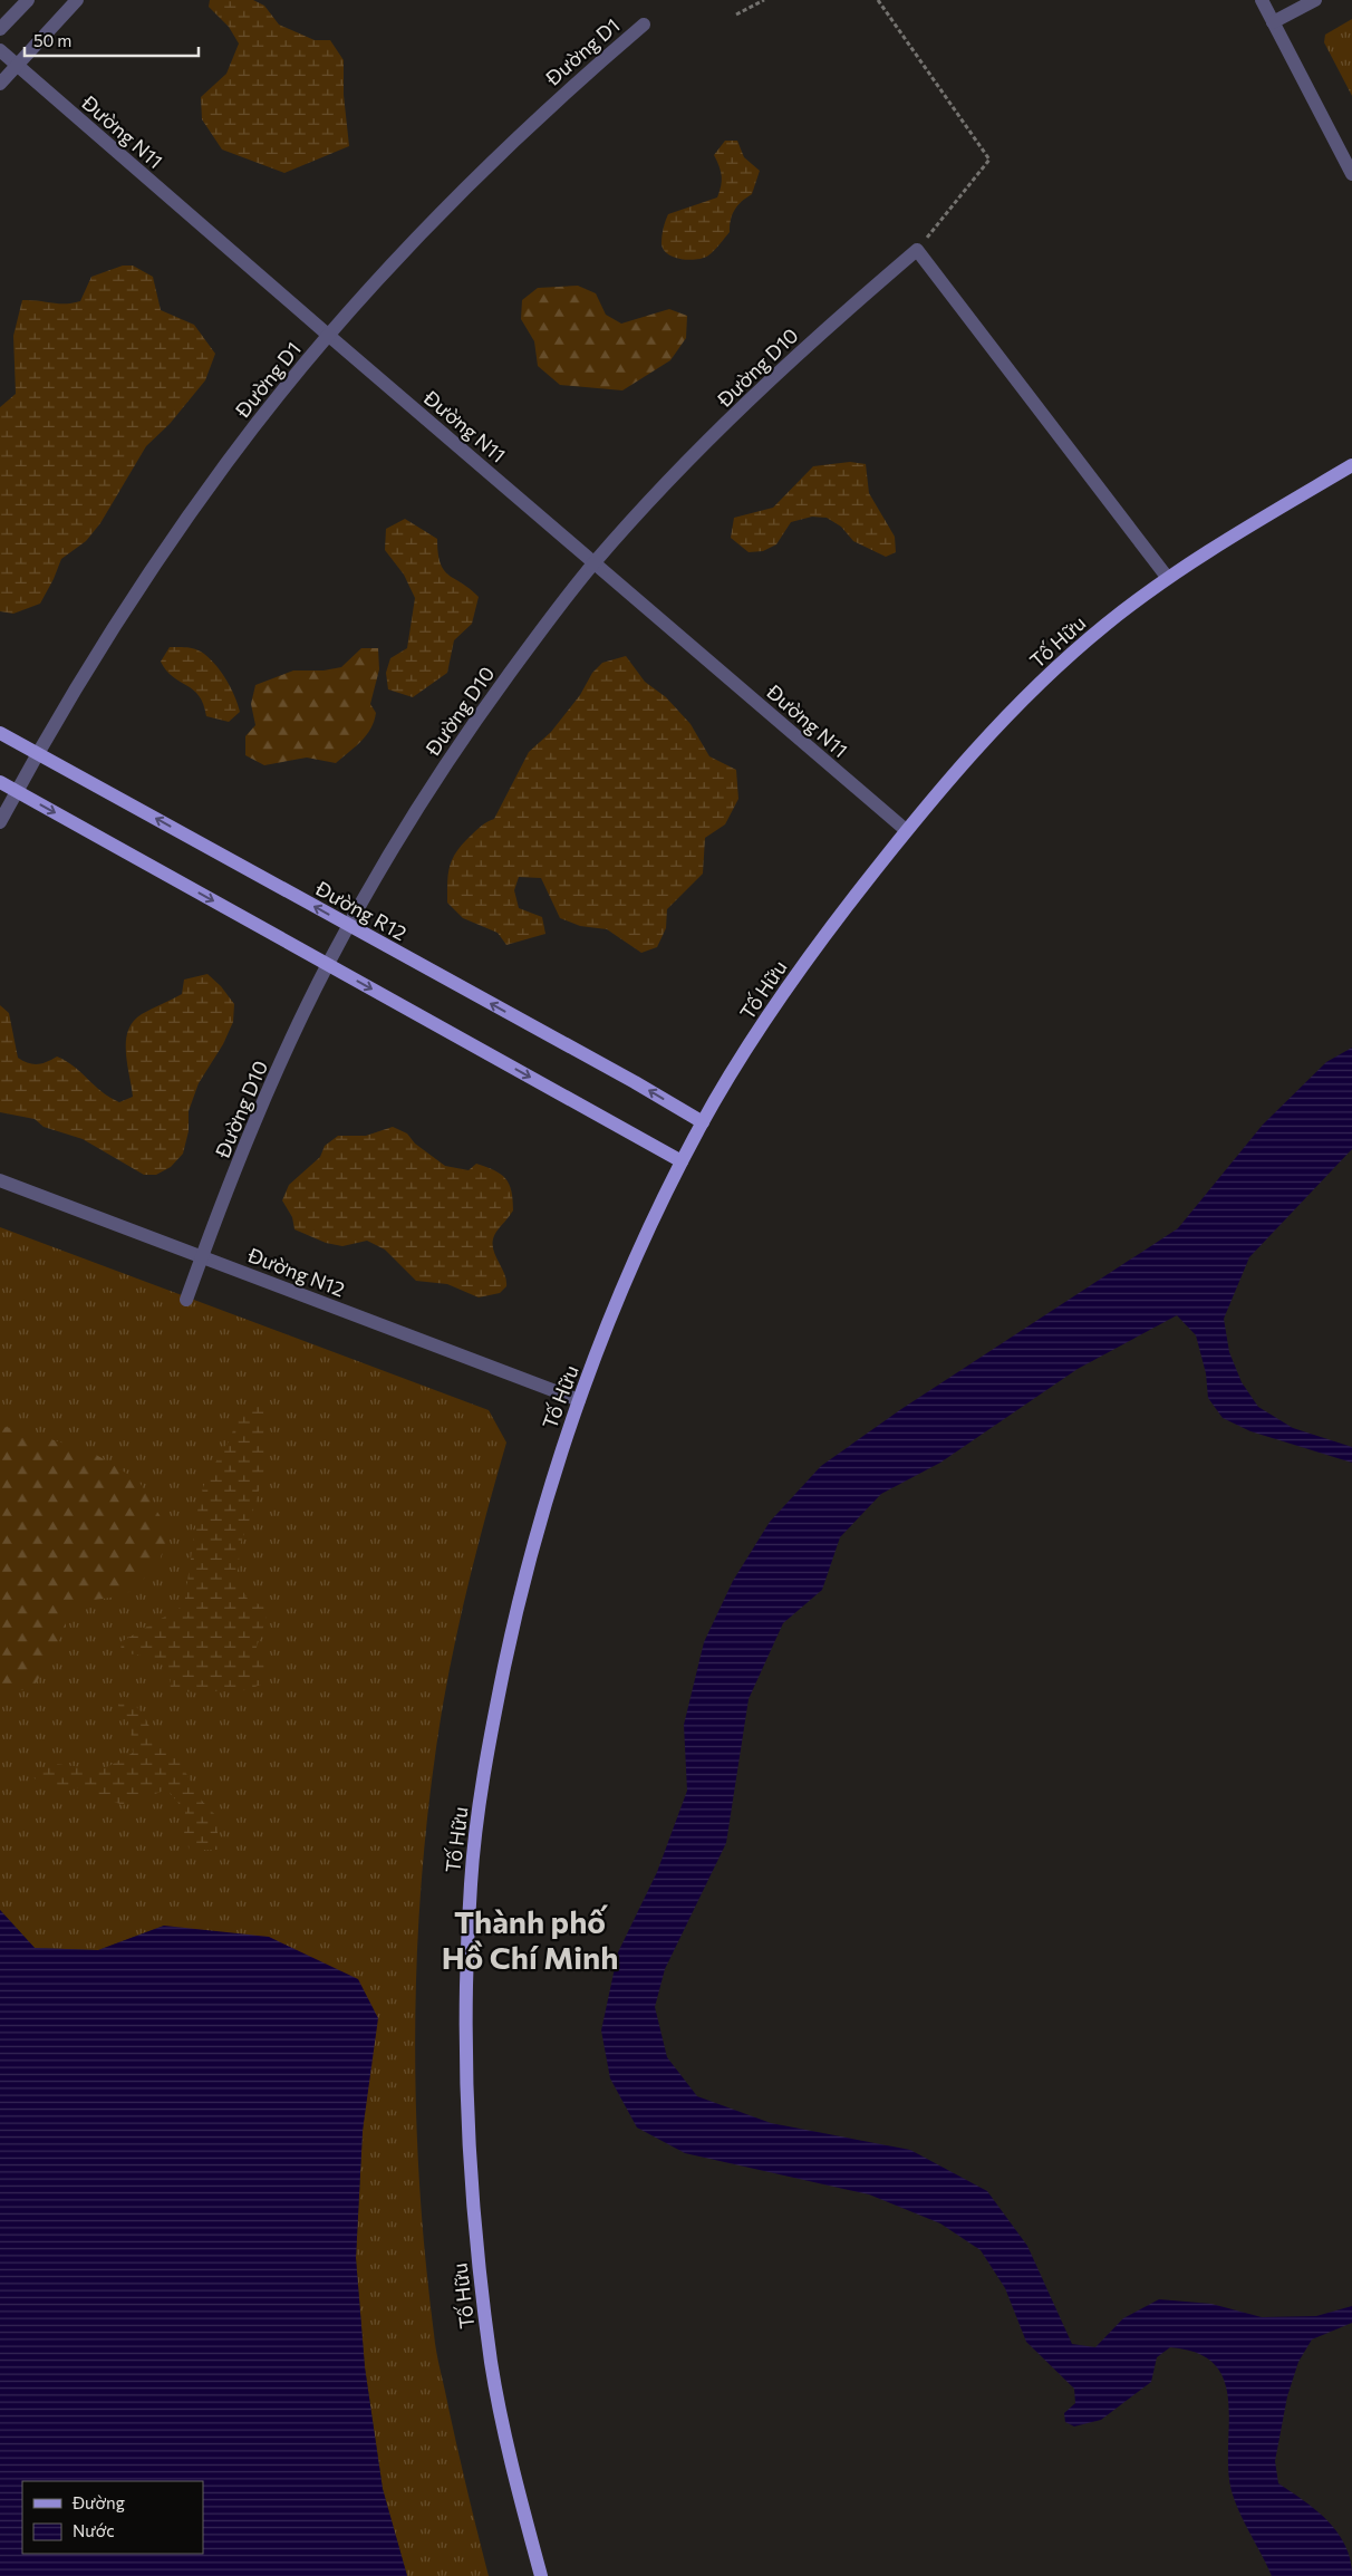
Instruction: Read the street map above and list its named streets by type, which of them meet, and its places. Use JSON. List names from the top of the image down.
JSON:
{
  "streets": {
    "main road": ["Tố Hữu", "Đường R12"],
    "street": [
      "Đường D1",
      "Đường N11",
      "Đường D10",
      "Đường N12"
    ]
  },
  "crossings": [
    ["Đường D1", "Đường N11"],
    ["Đường D1", "Đường R12"],
    ["Đường N11", "Đường D10"],
    ["Đường N11", "Tố Hữu"],
    ["Đường D10", "Đường R12"],
    ["Đường D10", "Đường N12"],
    ["Tố Hữu", "Đường R12"],
    ["Tố Hữu", "Đường N12"]
  ],
  "districts": ["Thành phố Hồ Chí Minh"],
  "legend": ["Đường", "Nước"],
  "scale_bar": "50 m"
}
